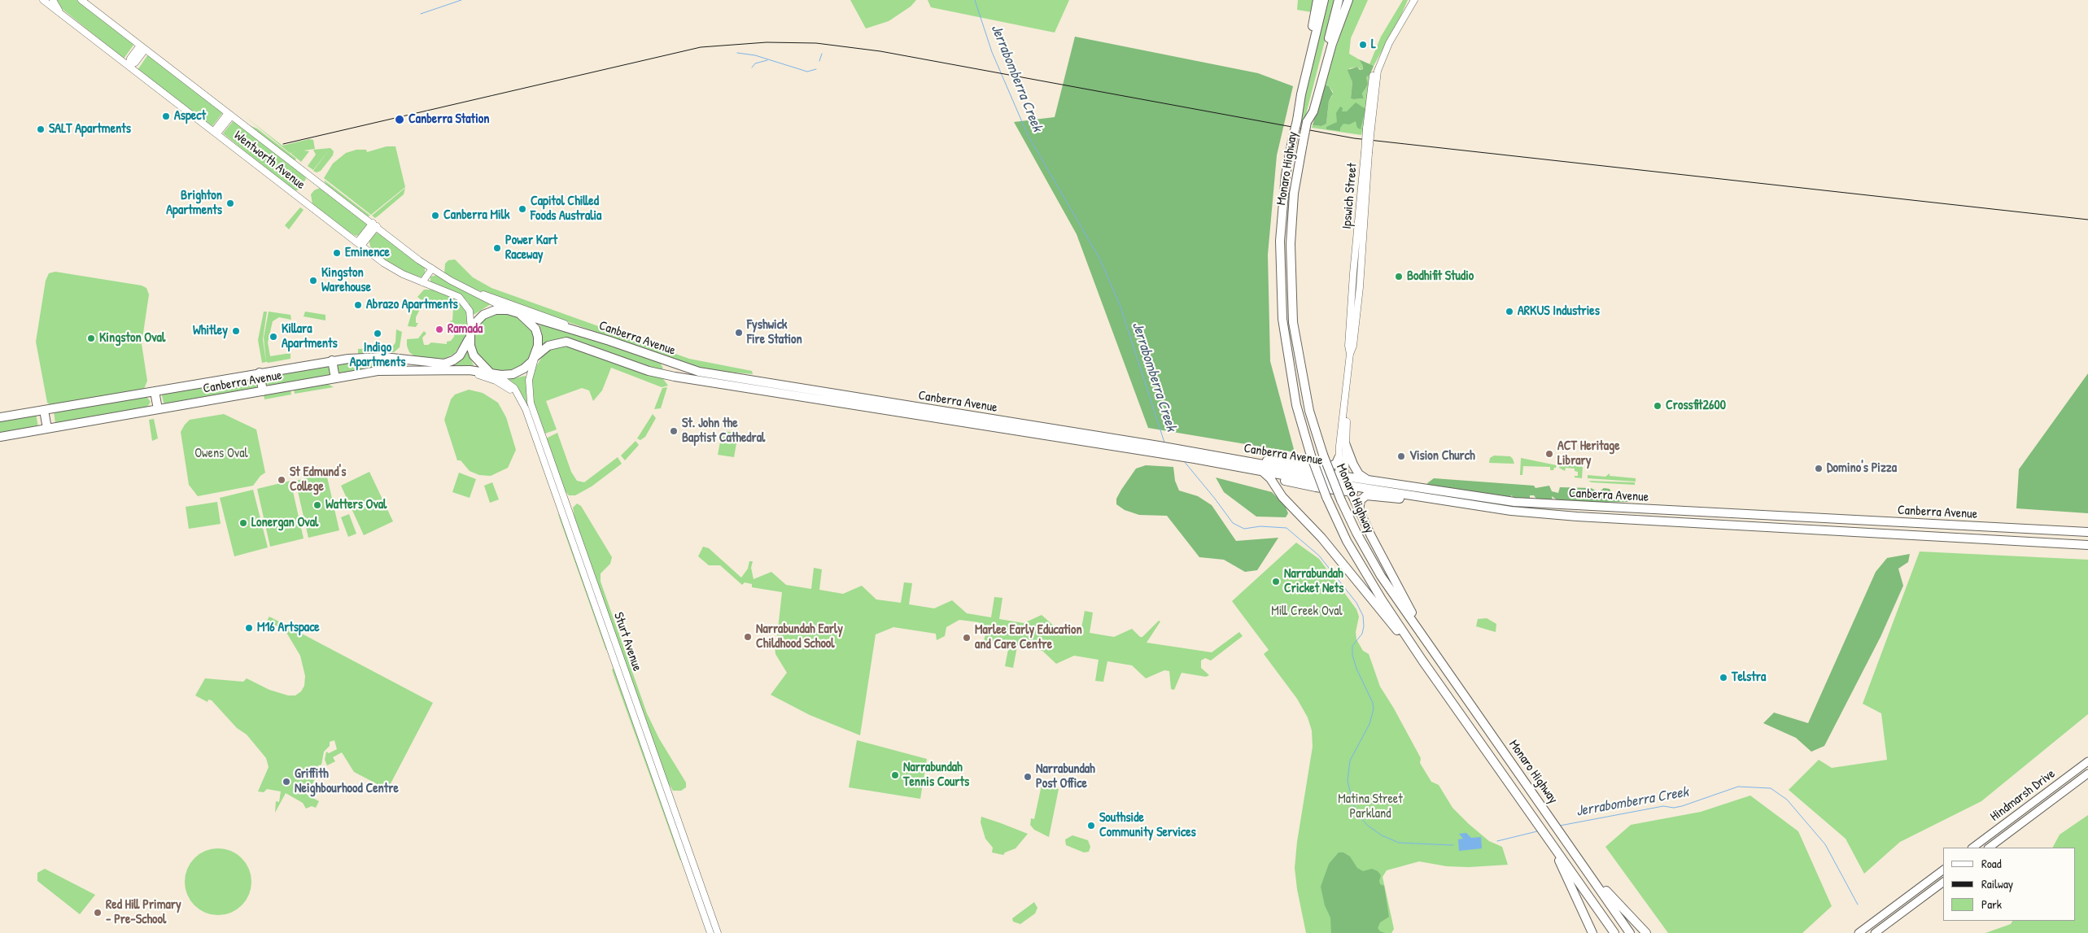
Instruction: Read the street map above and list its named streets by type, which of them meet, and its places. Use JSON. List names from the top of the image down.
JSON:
{
  "streets": {
    "highway": ["Monaro Highway", "Canberra Avenue"],
    "main road": [
      "Wentworth Avenue",
      "Ipswich Street",
      "Sturt Avenue",
      "Hindmarsh Drive"
    ]
  },
  "crossings": [
    ["Wentworth Avenue", "Canberra Avenue"],
    ["Wentworth Avenue", "Sturt Avenue"],
    ["Ipswich Street", "Canberra Avenue"],
    ["Canberra Avenue", "Sturt Avenue"]
  ],
  "water": ["Jerrabomberra Creek"],
  "parks": ["Owens Oval", "Mill Creek Oval", "Matina Street Parkland"],
  "places": [
    "L",
    "Aspect",
    "Canberra Station",
    "SALT Apartments",
    "Brighton Apartments",
    "Capitol Chilled Foods Australia",
    "Canberra Milk",
    "Power Kart Raceway",
    "Eminence",
    "Bodhifit Studio",
    "Kingston Warehouse",
    "Abrazo Apartments",
    "ARKUS Industries",
    "Ramada",
    "Whitley",
    "Fyshwick Fire Station",
    "Indigo Apartments",
    "Killara Apartments",
    "Kingston Oval",
    "Crossfit2600",
    "St. John the Baptist Cathedral",
    "ACT Heritage Library",
    "Vision Church",
    "Domino's Pizza",
    "St Edmund's College",
    "Watters Oval",
    "Lonergan Oval",
    "Narrabundah Cricket Nets",
    "M16 Artspace",
    "Narrabundah Early Childhood School",
    "Marlee Early Education and Care Centre",
    "Telstra",
    "Narrabundah Tennis Courts",
    "Narrabundah Post Office",
    "Griffith Neighbourhood Centre",
    "Southside Community Services",
    "Red Hill Primary - Pre-School"
  ],
  "legend": ["Road", "Railway", "Park"]
}
